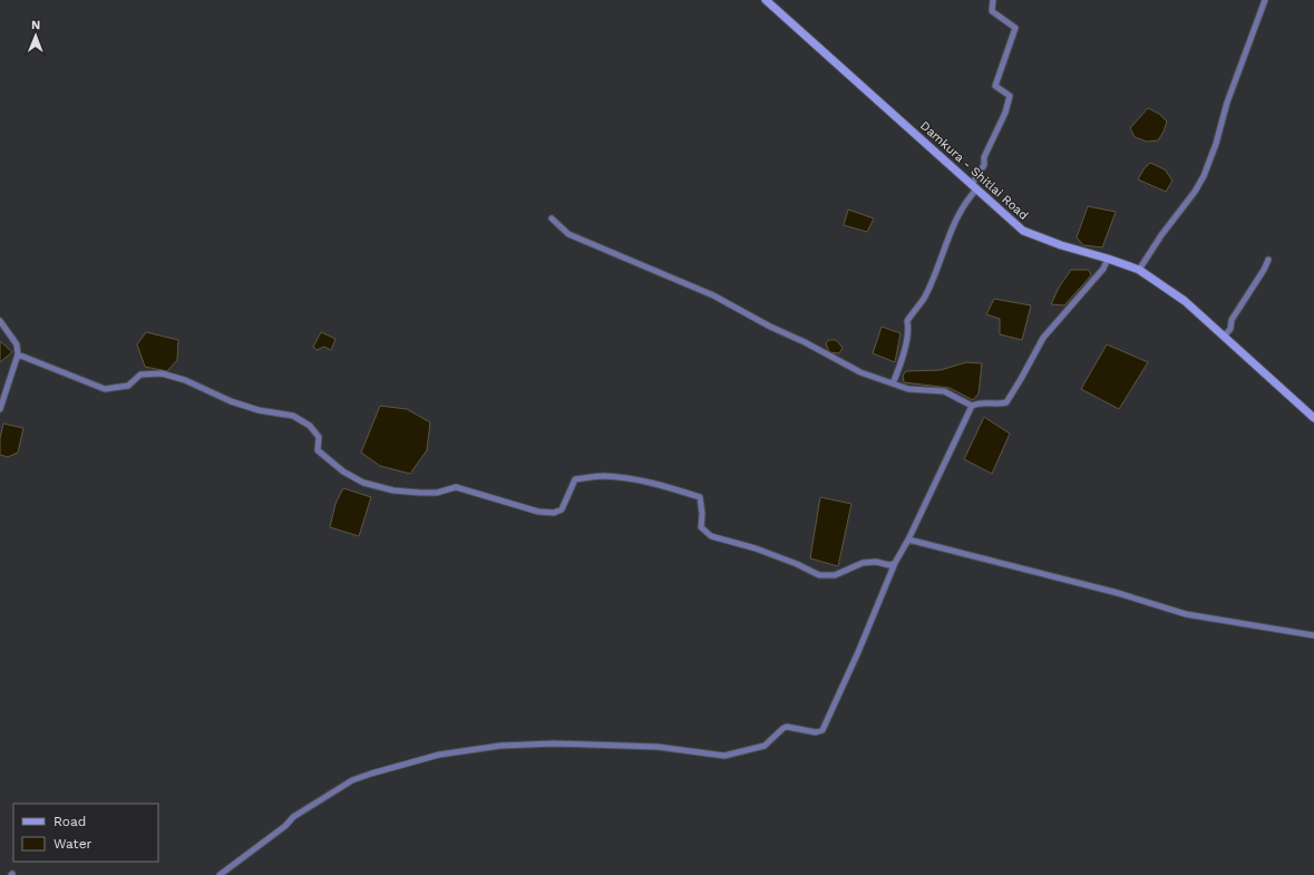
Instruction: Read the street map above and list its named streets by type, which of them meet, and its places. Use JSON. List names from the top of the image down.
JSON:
{
  "streets": {
    "street": ["Damkura - Shitlai Road"]
  },
  "legend": ["Road", "Water"],
  "north": "top"
}
